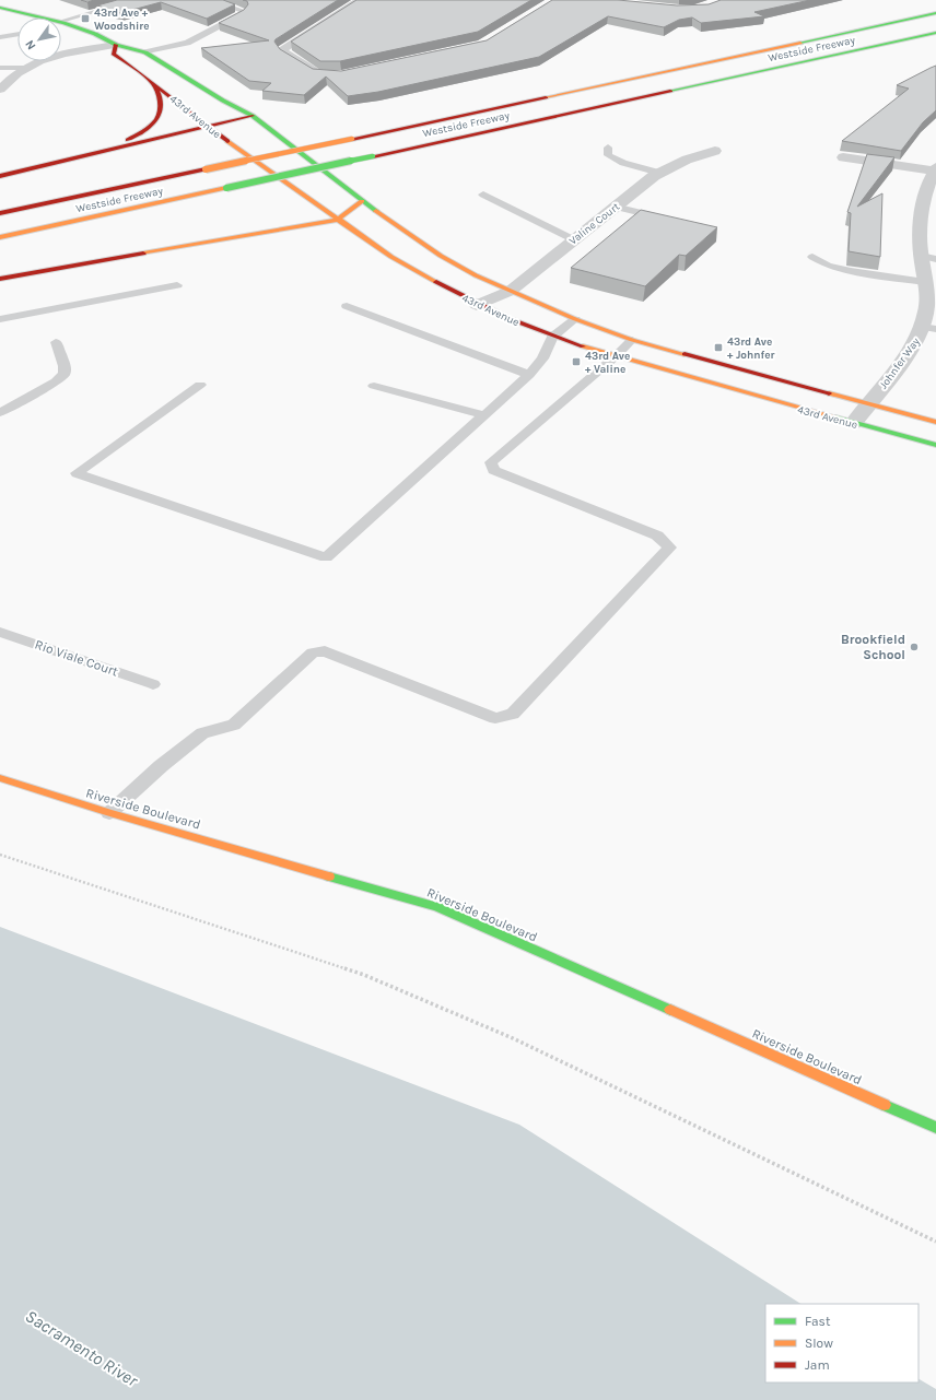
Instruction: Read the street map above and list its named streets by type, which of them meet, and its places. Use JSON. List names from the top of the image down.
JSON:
{
  "streets": {
    "main road": ["Westside Freeway", "43rd Avenue", "Riverside Boulevard"],
    "street": ["Valine Court", "Johnfer Way"],
    "lane": ["Rio Viale Court"]
  },
  "crossings": [
    ["43rd Avenue", "Valine Court"],
    ["43rd Avenue", "Johnfer Way"]
  ],
  "water": ["Sacramento River"],
  "places": {
    "transit": ["43rd Ave + Woodshire", "43rd Ave + Johnfer", "43rd Ave + Valine"],
    "other": ["Brookfield School"]
  },
  "legend": ["Fast", "Slow", "Jam"],
  "north": "bottom left"
}
